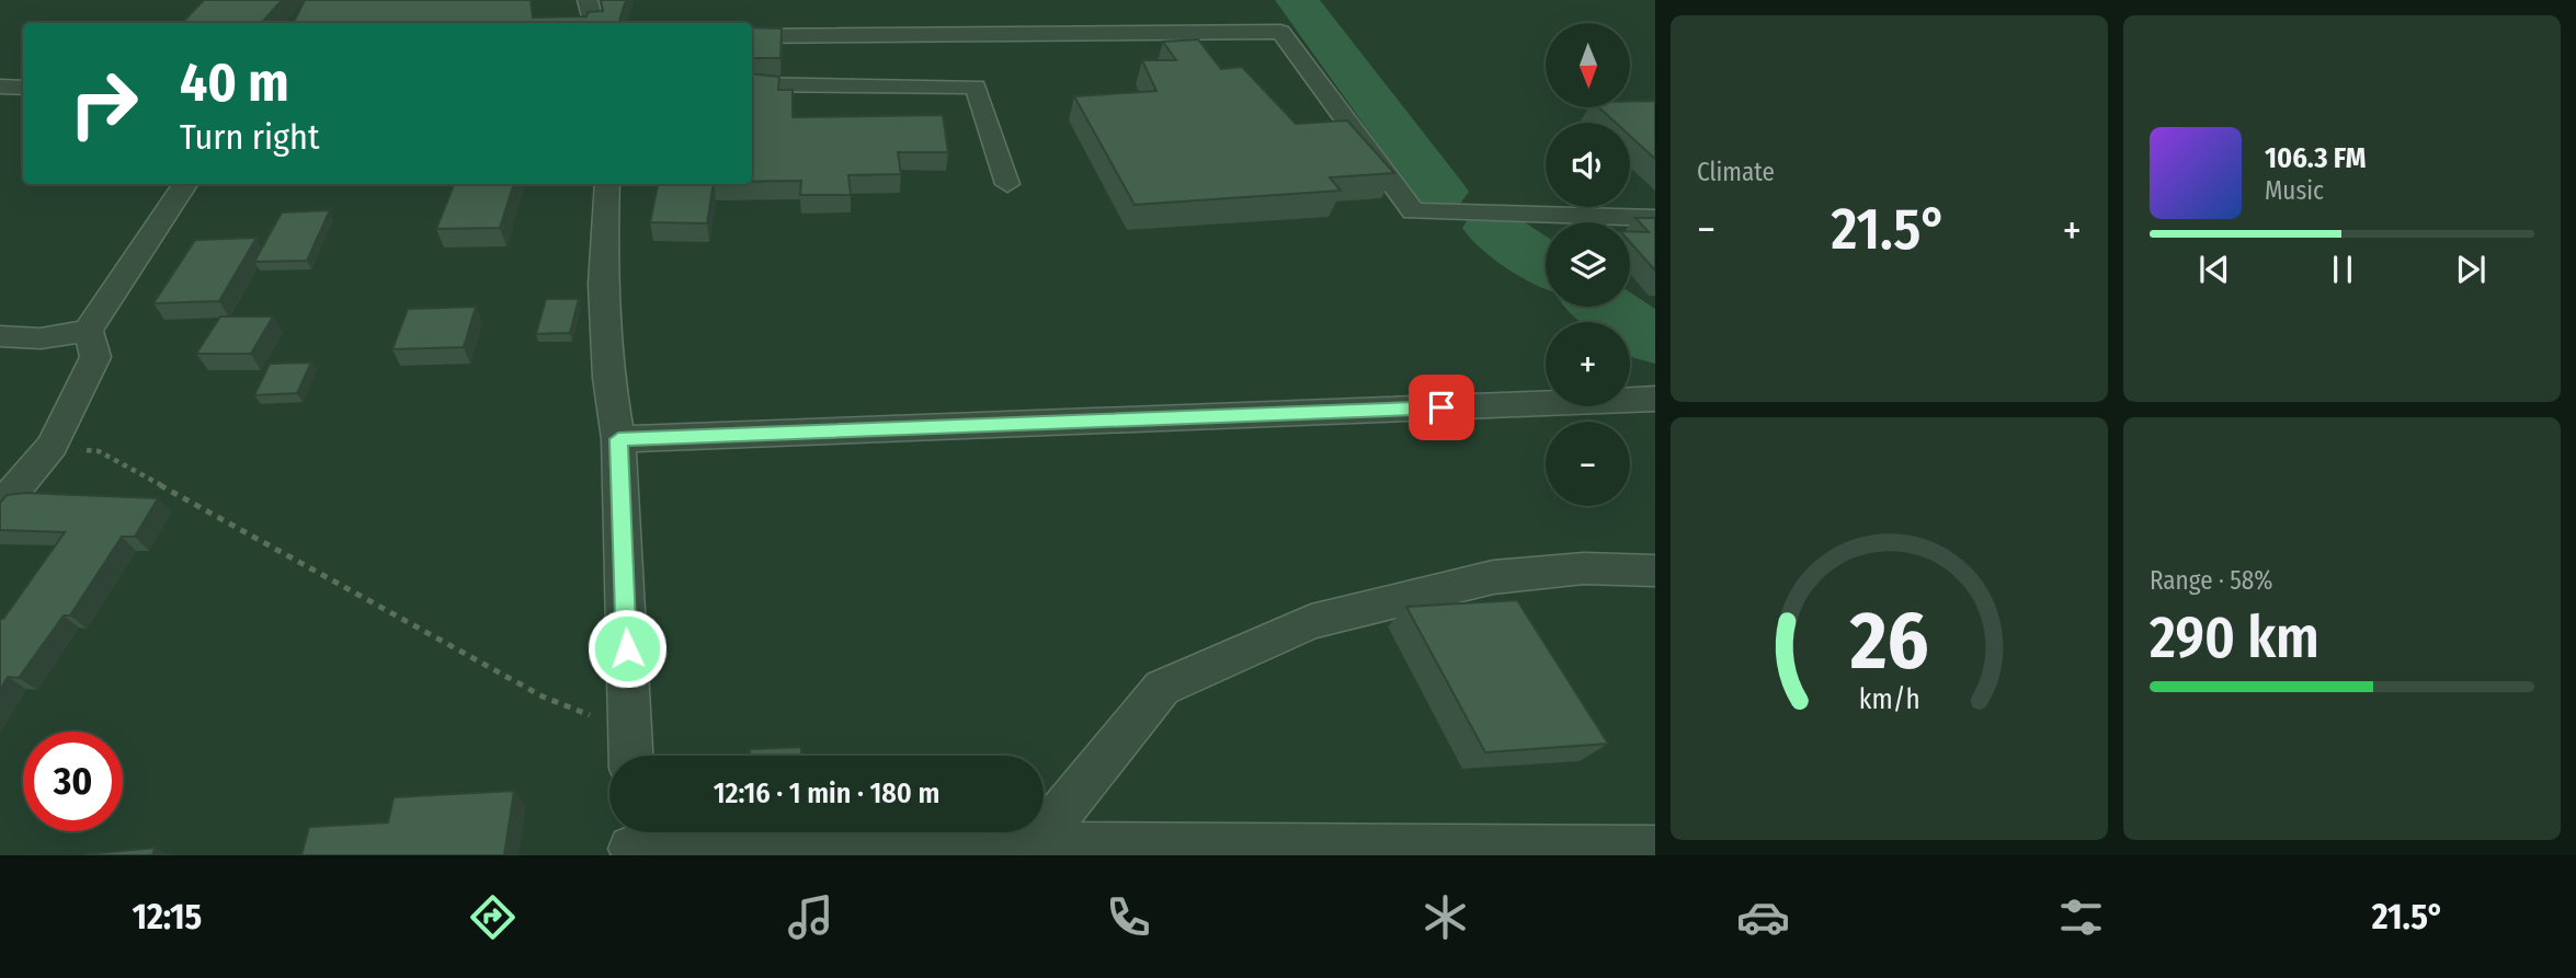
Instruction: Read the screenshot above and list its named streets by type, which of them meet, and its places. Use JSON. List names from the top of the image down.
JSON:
{
  "north": "bottom",
  "page": {
    "tile": [
      "Climate",
      ["Range · 58%", "290 km"]
    ],
    "map_buttons": ["+", "−"],
    "turn": ["40 m", "Turn right"],
    "song": ["106.3 FM", "Music"],
    "heat": ["−", "21.5°", "+"],
    "limit": "30",
    "trip": "12:16 · 1 min · 180 m",
    "tabs": ["12:15", "21.5°"],
    "gauge": ["26", "km/h"]
  }
}
